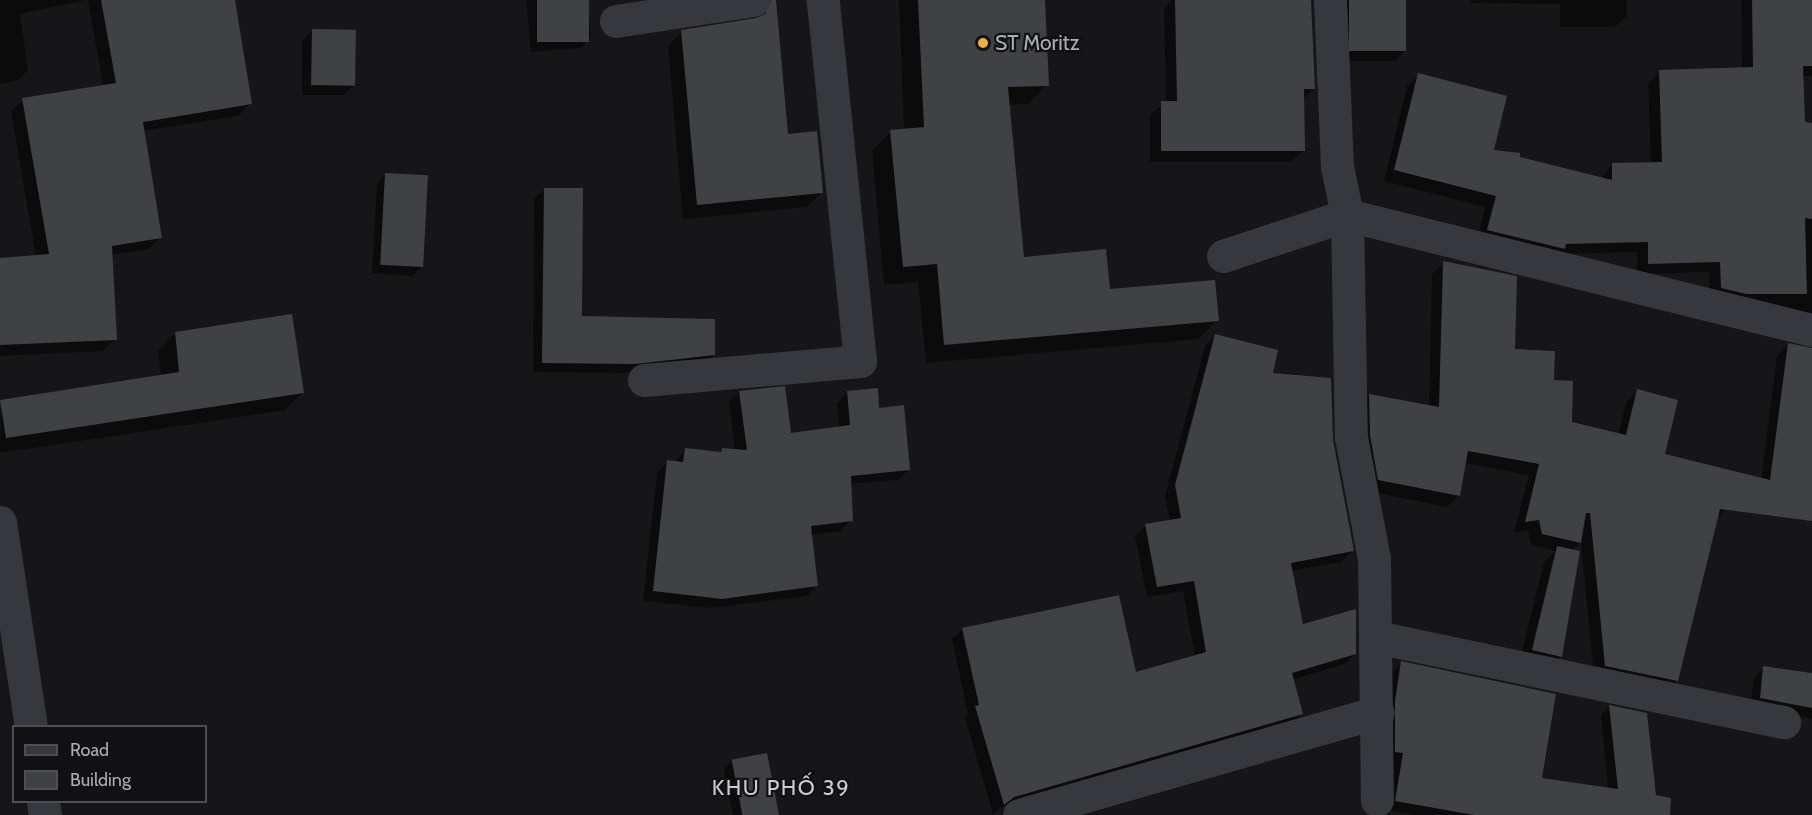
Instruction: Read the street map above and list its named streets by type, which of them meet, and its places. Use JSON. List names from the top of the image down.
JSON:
{
  "districts": ["KHU PHỐ 39"],
  "places": ["ST Moritz"],
  "legend": ["Road", "Building"]
}
